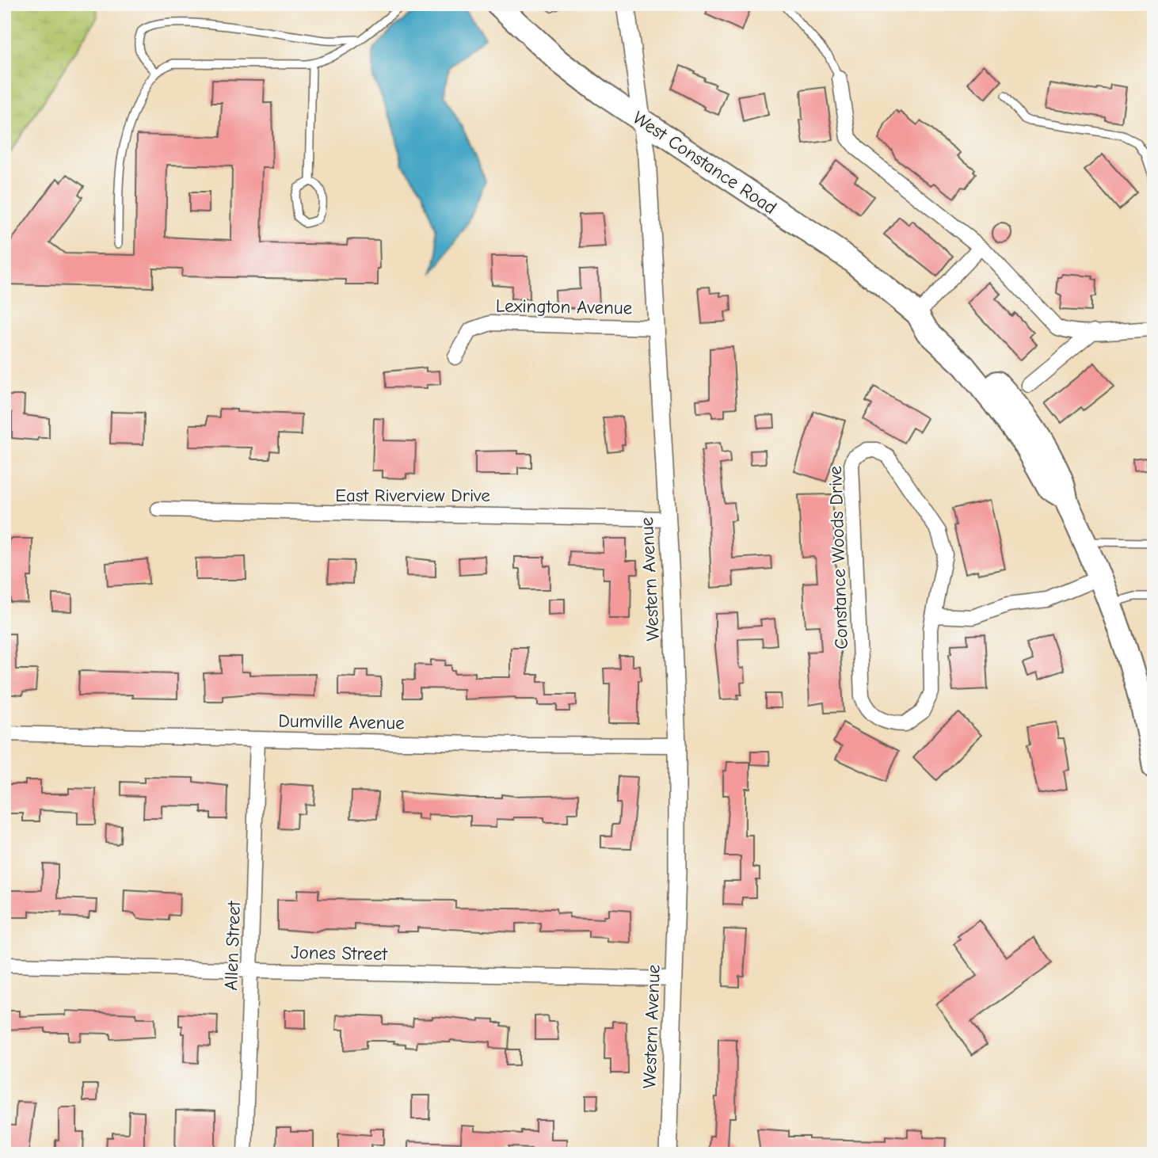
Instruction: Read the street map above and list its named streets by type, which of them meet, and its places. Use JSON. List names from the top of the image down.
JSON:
{
  "streets": {
    "main road": ["West Constance Road"],
    "street": [
      "Lexington Avenue",
      "East Riverview Drive",
      "Constance Woods Drive",
      "Western Avenue",
      "Dumville Avenue",
      "Allen Street",
      "Jones Street"
    ]
  },
  "crossings": [
    ["West Constance Road", "Western Avenue"],
    ["Lexington Avenue", "Western Avenue"],
    ["East Riverview Drive", "Western Avenue"],
    ["Western Avenue", "Dumville Avenue"],
    ["Western Avenue", "Jones Street"],
    ["Dumville Avenue", "Allen Street"],
    ["Allen Street", "Jones Street"]
  ]
}
